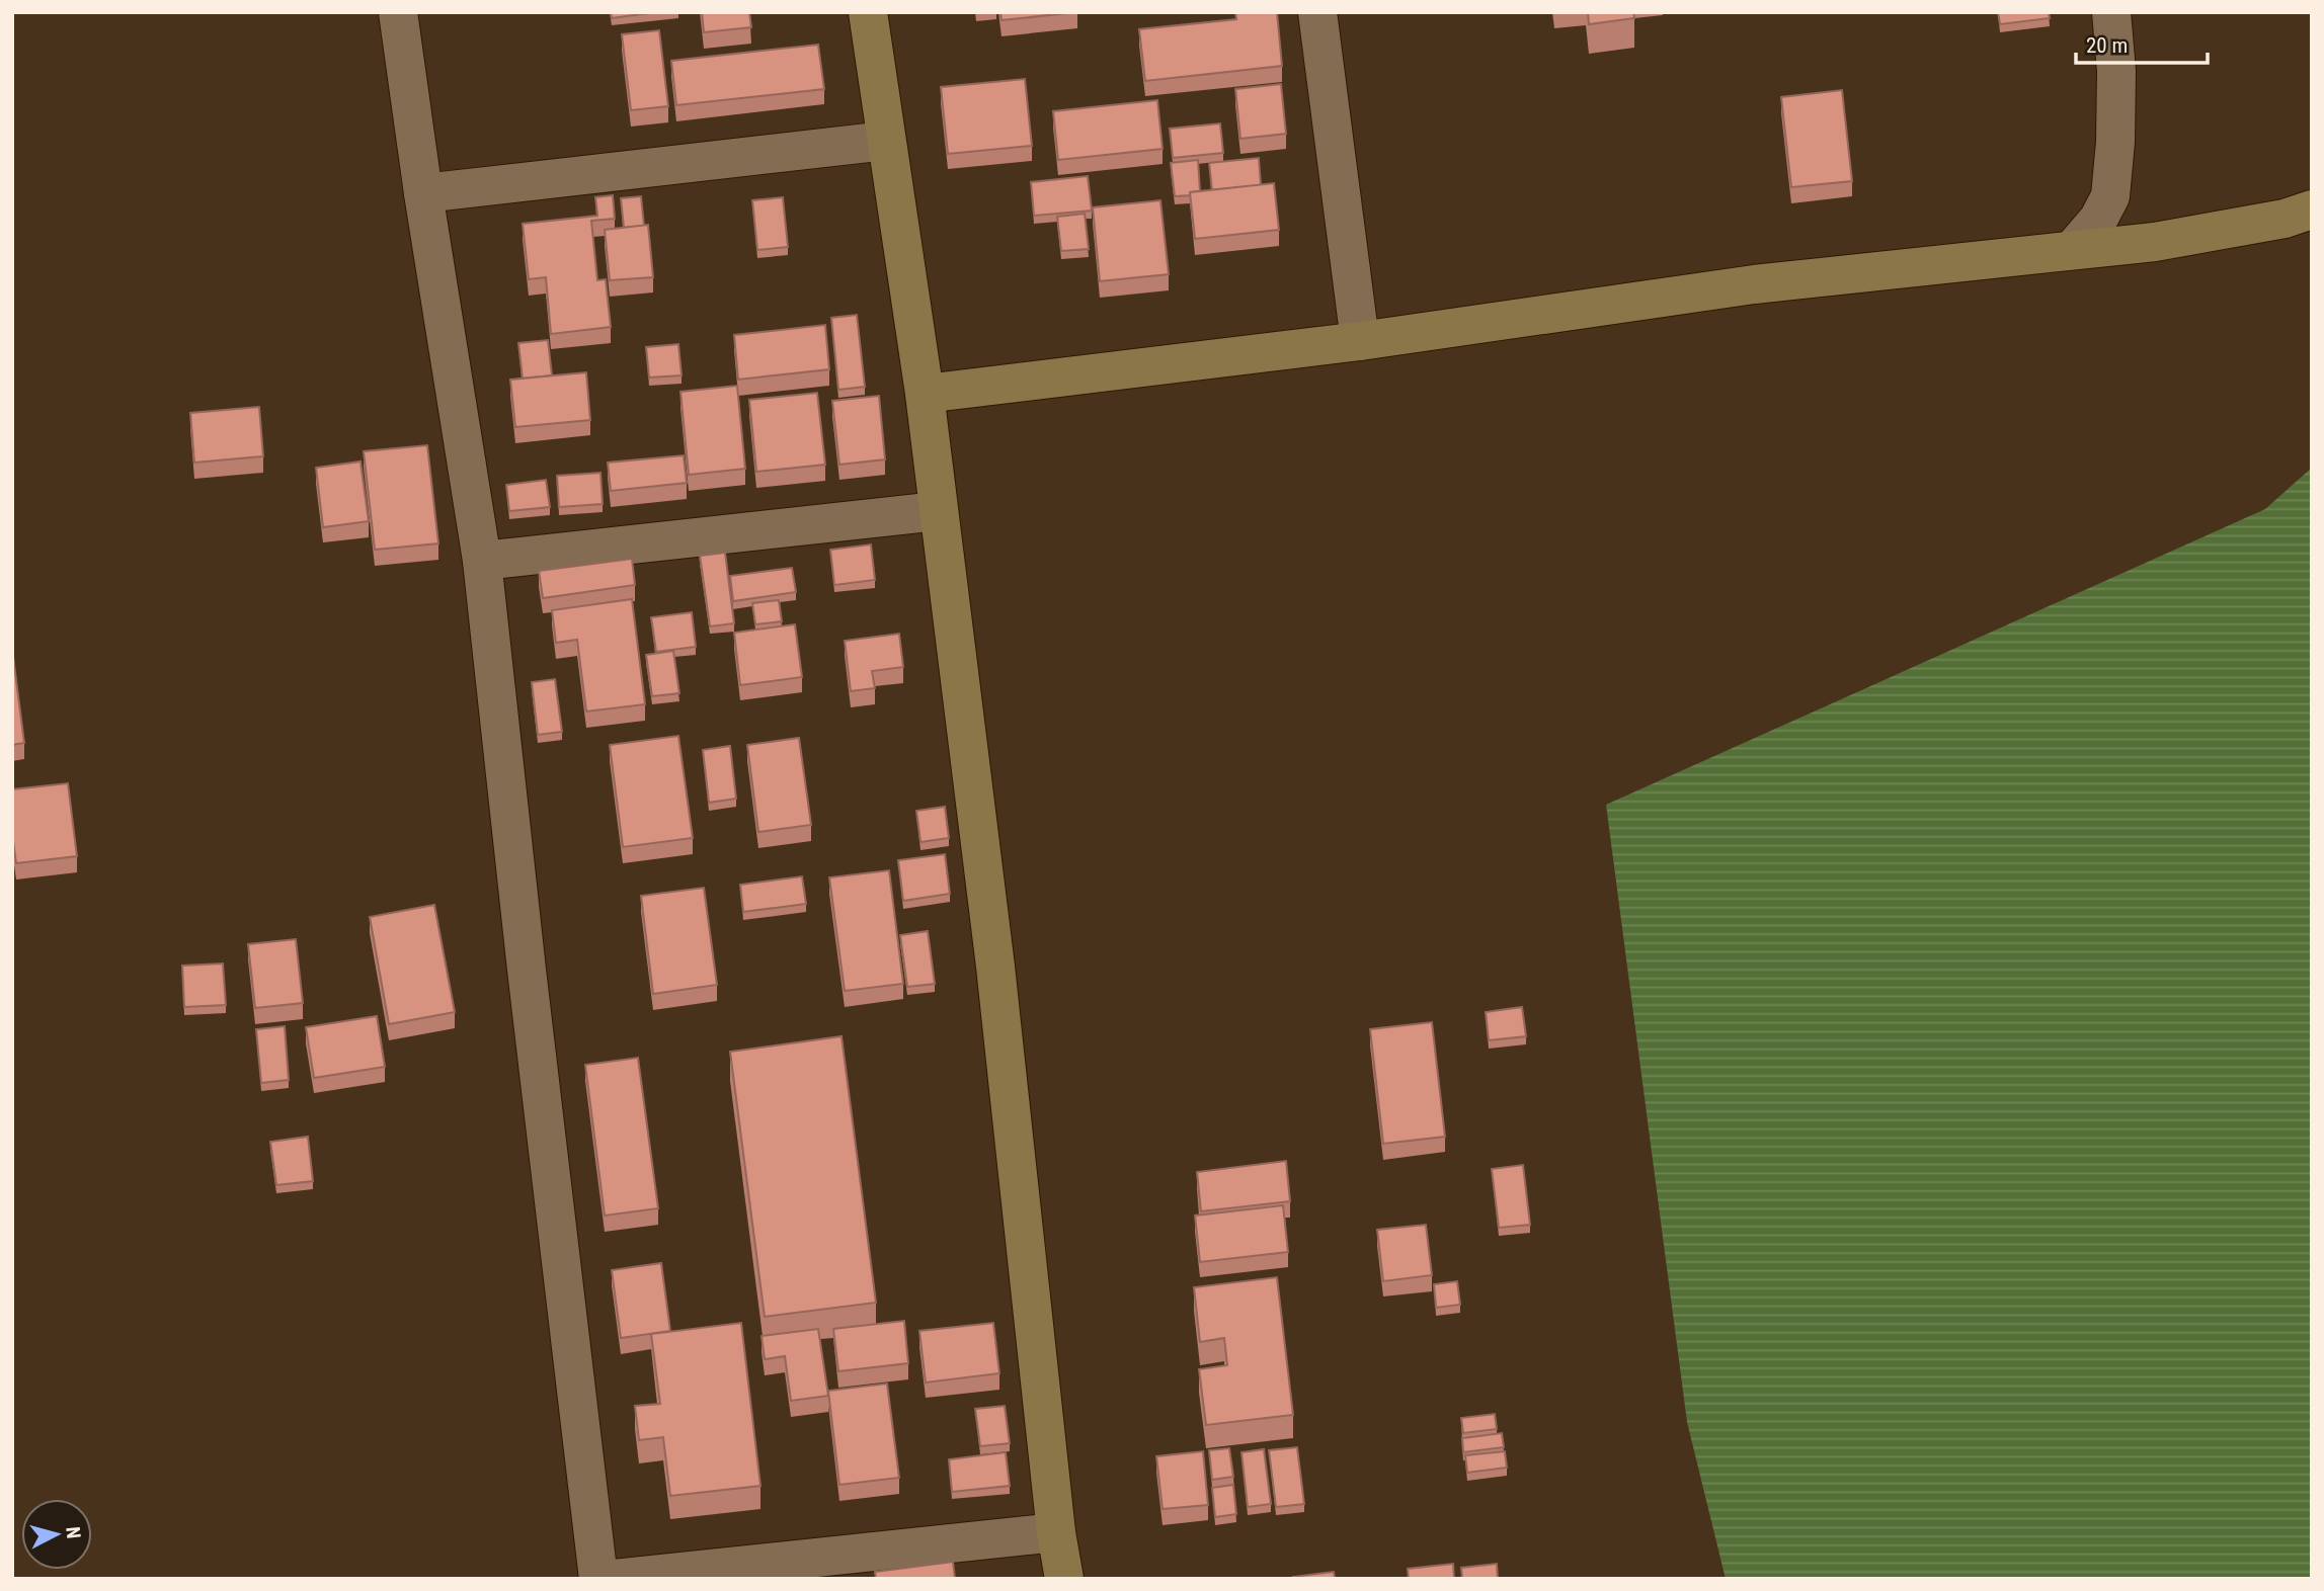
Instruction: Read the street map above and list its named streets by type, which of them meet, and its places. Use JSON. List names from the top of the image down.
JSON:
{
  "scale_bar": "20 m",
  "north": "right"
}
